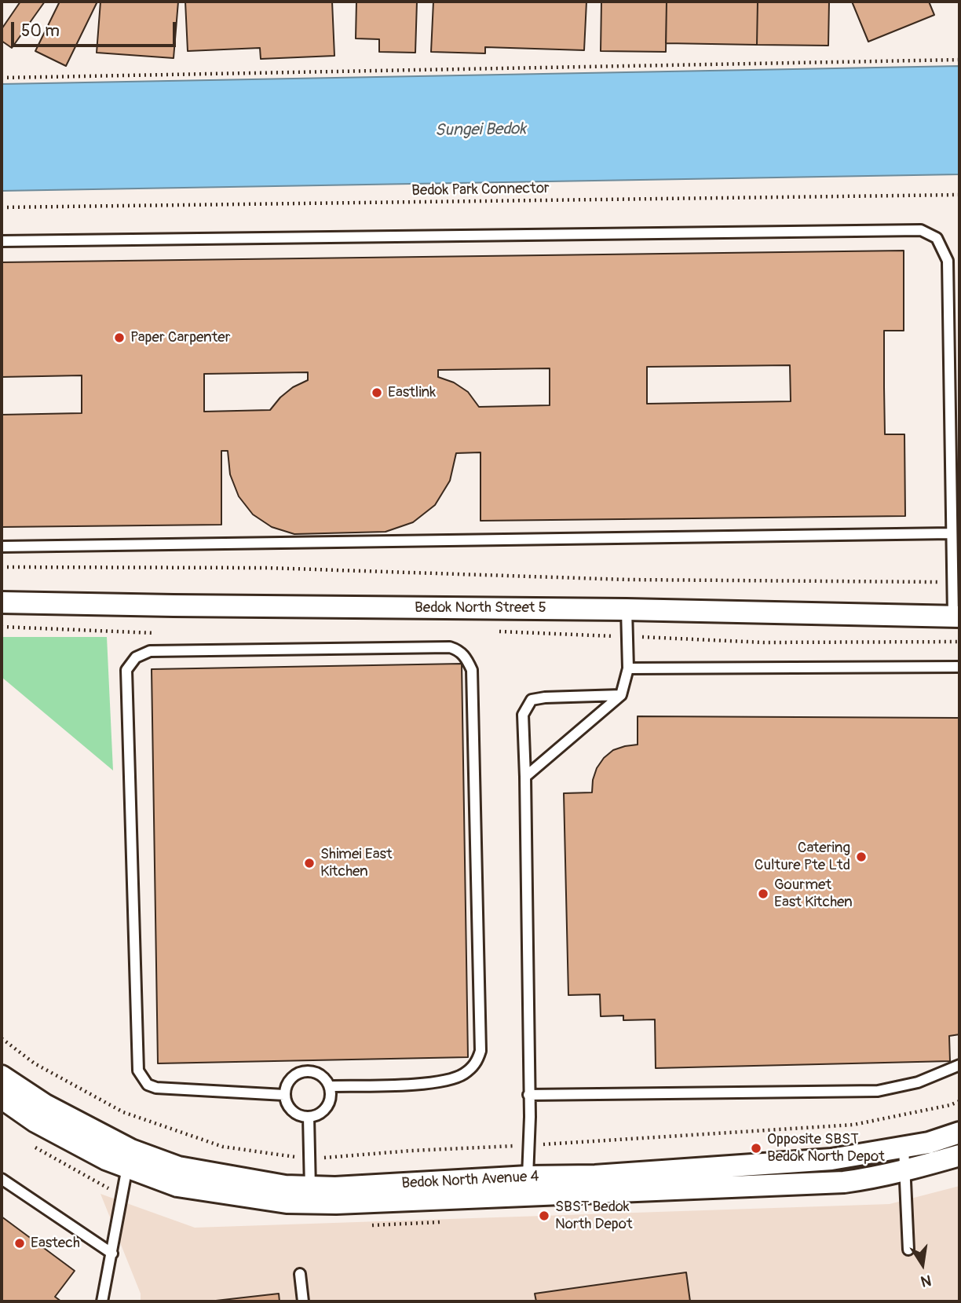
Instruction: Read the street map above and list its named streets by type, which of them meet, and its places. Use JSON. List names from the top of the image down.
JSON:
{
  "streets": {
    "street": ["Bedok North Street 5", "Bedok North Avenue 4"],
    "path": ["Bedok Park Connector"]
  },
  "water": ["Sungei Bedok"],
  "places": [
    "Paper Carpenter",
    "Eastlink",
    "Catering Culture Pte Ltd",
    "Shimei East Kitchen",
    "Gourmet East Kitchen",
    "Opposite SBST Bedok North Depot",
    "SBST Bedok North Depot",
    "Eastech"
  ],
  "scale_bar": "50 m",
  "north": "bottom"
}
